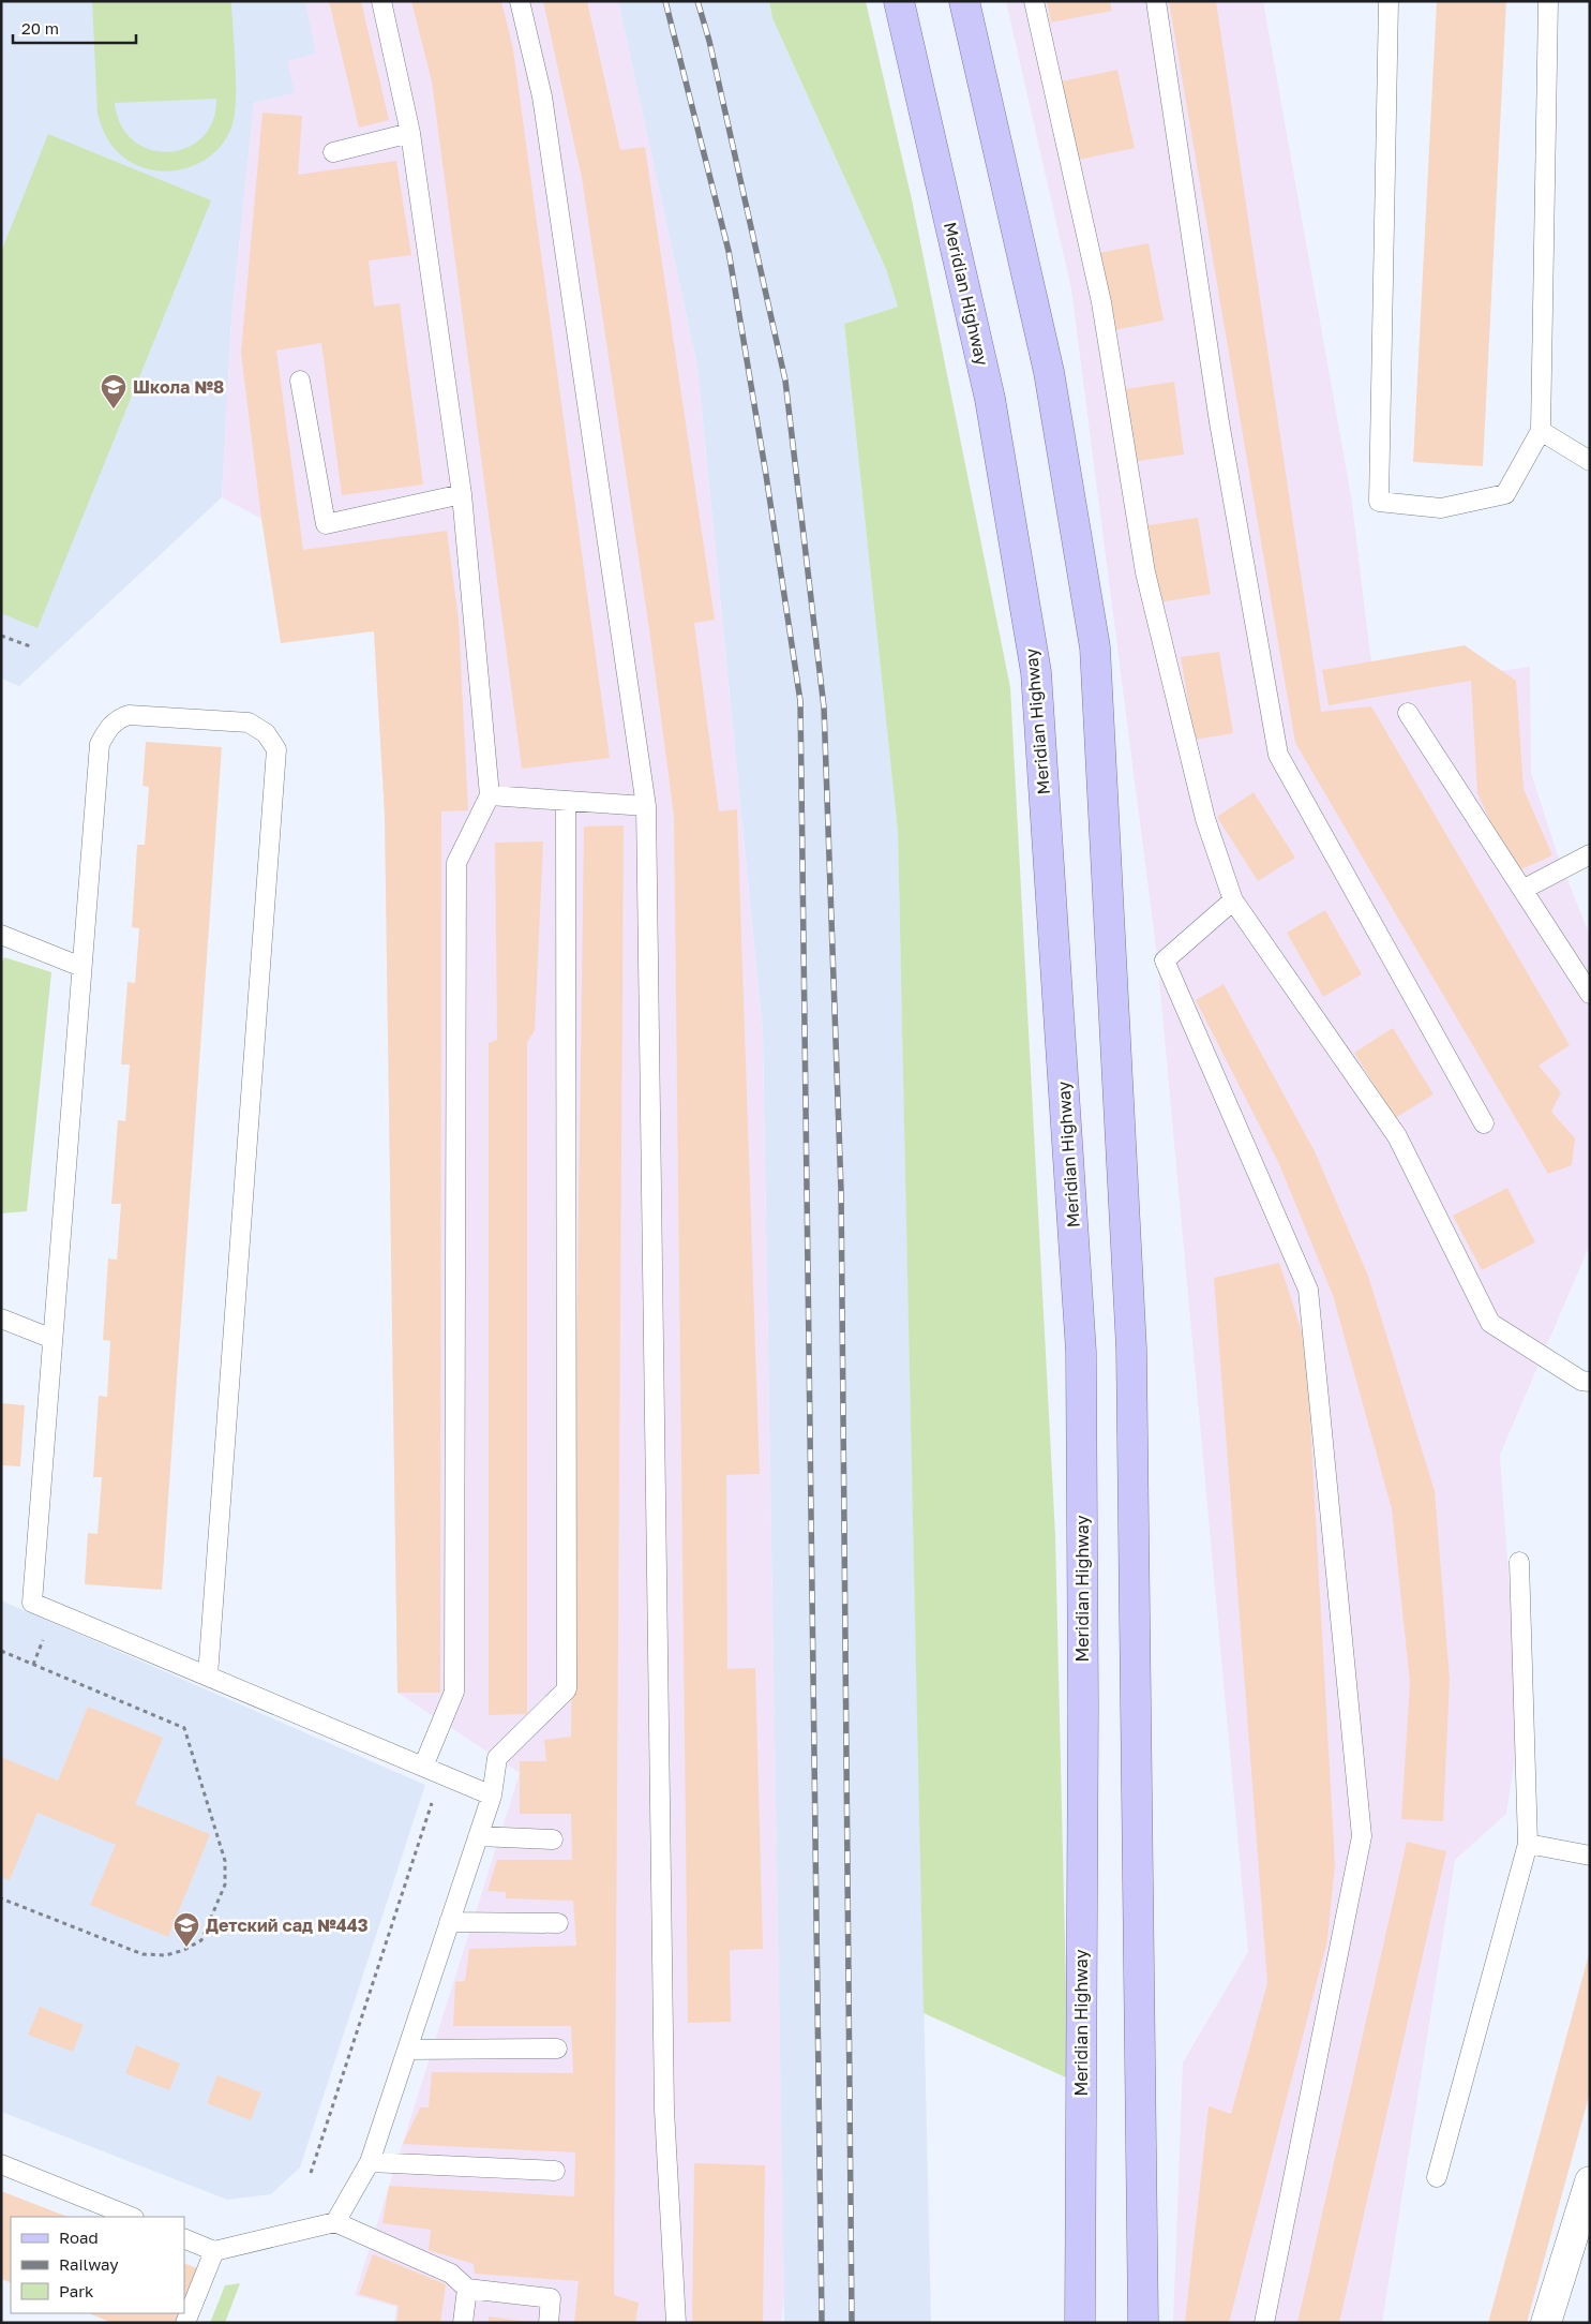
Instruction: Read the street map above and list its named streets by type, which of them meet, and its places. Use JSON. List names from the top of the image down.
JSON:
{
  "streets": {
    "main road": ["Meridian Highway"]
  },
  "places": {
    "school or university": ["Школа №8", "Детский сад №443"]
  },
  "legend": ["Road", "Railway", "Park"],
  "scale_bar": "20 m"
}
